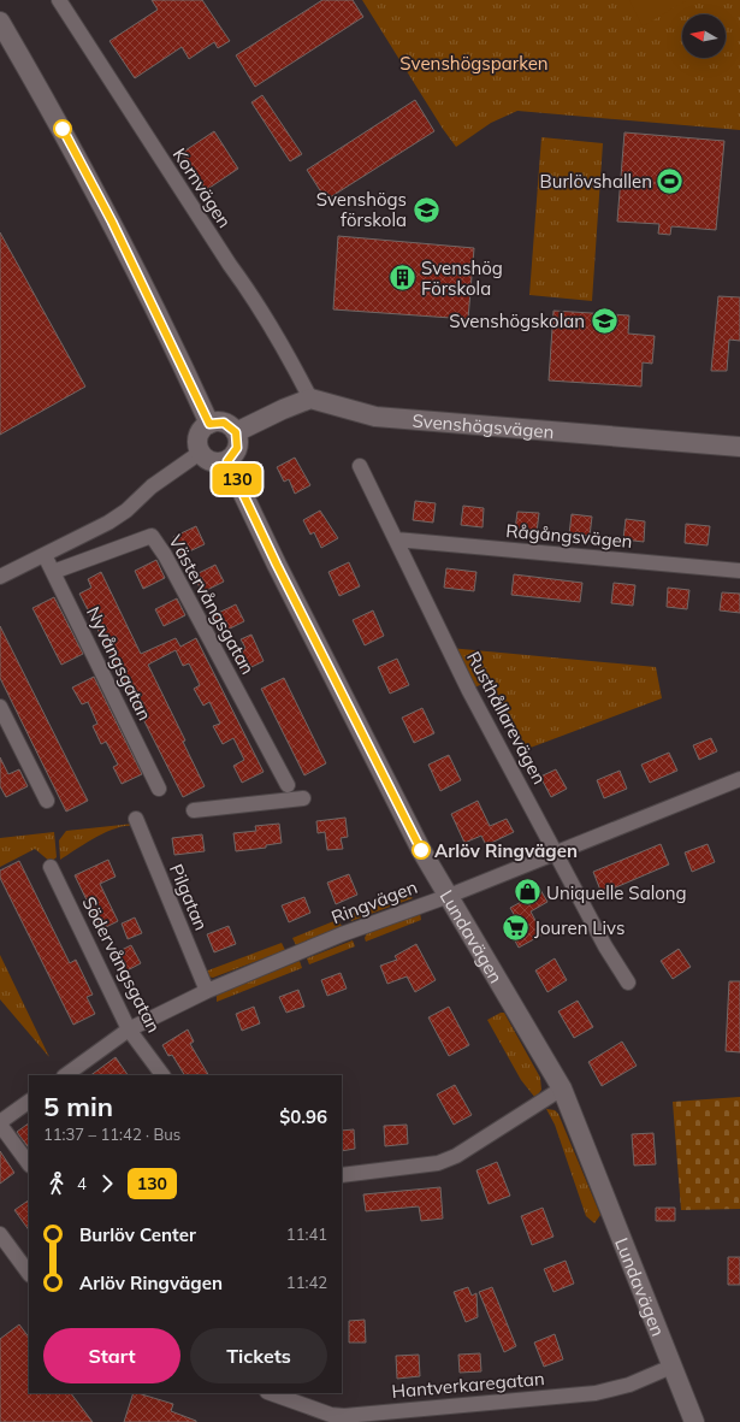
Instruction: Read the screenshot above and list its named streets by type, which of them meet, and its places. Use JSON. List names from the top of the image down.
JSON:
{
  "streets": {
    "main road": ["Svenshögsvägen", "Lundavägen"],
    "street": [
      "Kornvägen",
      "Rågångsvägen",
      "Västervångsgatan",
      "Nyvångsgatan",
      "Rusthållarevägen",
      "Pilgatan",
      "Ringvägen",
      "Södervångsgatan",
      "Hantverkaregatan"
    ]
  },
  "crossings": [
    ["Kornvägen", "Svenshögsvägen"],
    ["Rågångsvägen", "Rusthållarevägen"],
    ["Västervångsgatan", "Nyvångsgatan"],
    ["Rusthållarevägen", "Ringvägen"],
    ["Pilgatan", "Ringvägen"],
    ["Ringvägen", "Lundavägen"],
    ["Ringvägen", "Södervångsgatan"],
    ["Lundavägen", "Hantverkaregatan"]
  ],
  "parks": ["Svenshögsparken"],
  "places": {
    "sports": ["Burlövshallen"],
    "school or university": ["Svenshögs förskola", "Svenshögskolan"],
    "building": ["Svenshög Förskola"],
    "other": ["Arlöv Ringvägen"],
    "shop": ["Uniquelle Salong"],
    "supermarket": ["Jouren Livs"]
  },
  "lines": ["bus line 130"],
  "north": "left",
  "page": {
    "on_map": "130",
    "heading": ["5 min", "11:37 – 11:42 · Bus", "$0.96"],
    "legs": ["4", "130"],
    "list": [
      {
        "name": "Burlöv Center",
        "value": "11:41"
      },
      {
        "name": "Arlöv Ringvägen",
        "value": "11:42"
      }
    ],
    "buttons": ["Start", "Tickets"]
  }
}
